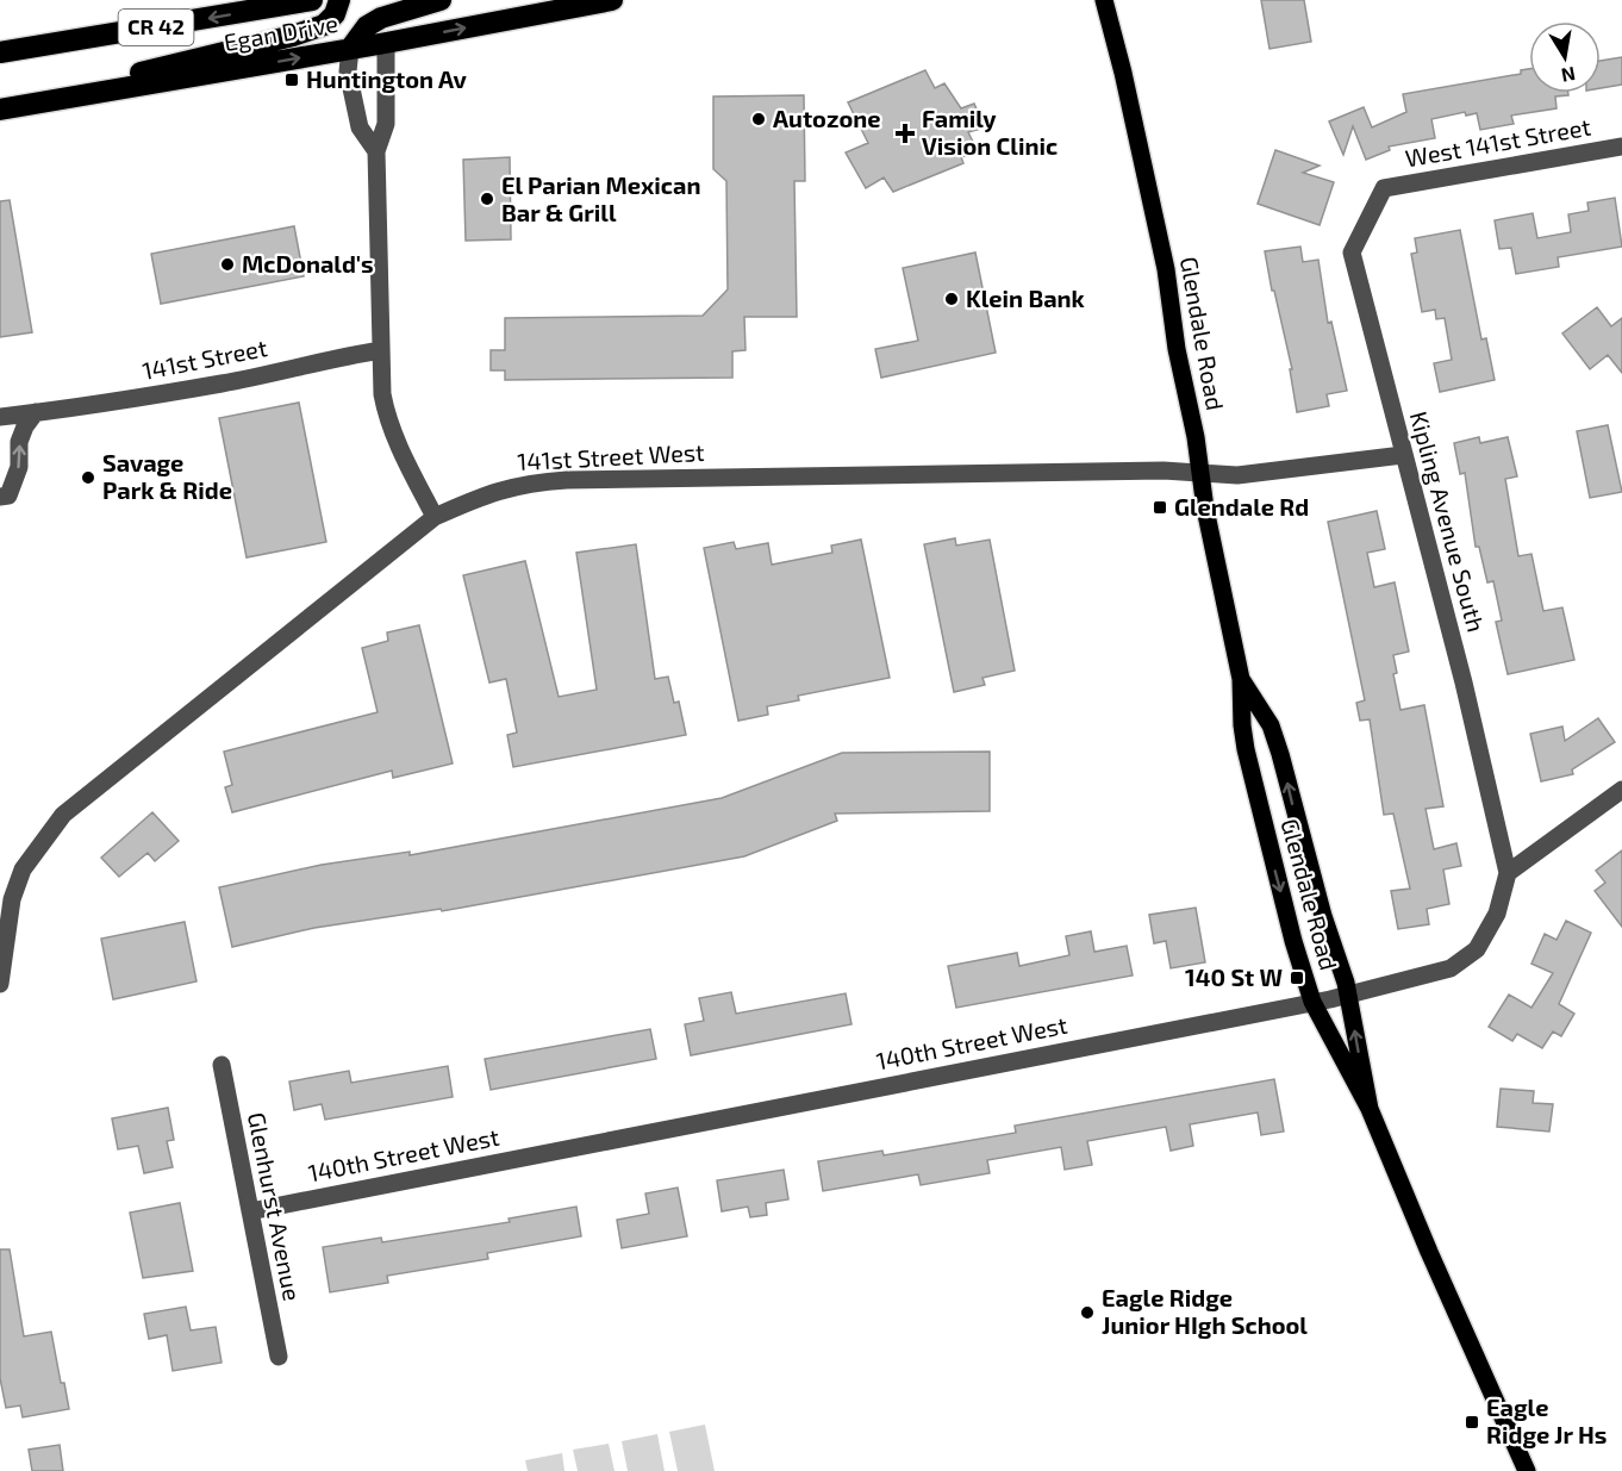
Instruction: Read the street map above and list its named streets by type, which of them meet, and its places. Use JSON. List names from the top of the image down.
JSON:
{
  "streets": {
    "highway": ["CR 42", "Egan Drive"],
    "main road": ["Glendale Road"],
    "street": [
      "West 141st Street",
      "141st Street",
      "141st Street West",
      "Kipling Avenue South",
      "140th Street West",
      "Glenhurst Avenue"
    ]
  },
  "crossings": [
    ["West 141st Street", "Kipling Avenue South"],
    ["Glendale Road", "141st Street West"],
    ["Glendale Road", "140th Street West"],
    ["Kipling Avenue South", "140th Street West"],
    ["140th Street West", "Glenhurst Avenue"]
  ],
  "places": {
    "transit": [
      "Huntington Av",
      "Glendale Rd",
      "140 St W",
      "Eagle Ridge Jr Hs"
    ],
    "other": [
      "Autozone",
      "El Parian Mexican Bar & Grill",
      "McDonald's",
      "Klein Bank",
      "Savage Park & Ride",
      "Eagle Ridge Junior HIgh School"
    ],
    "health": ["Family Vision Clinic"]
  },
  "north": "bottom"
}
